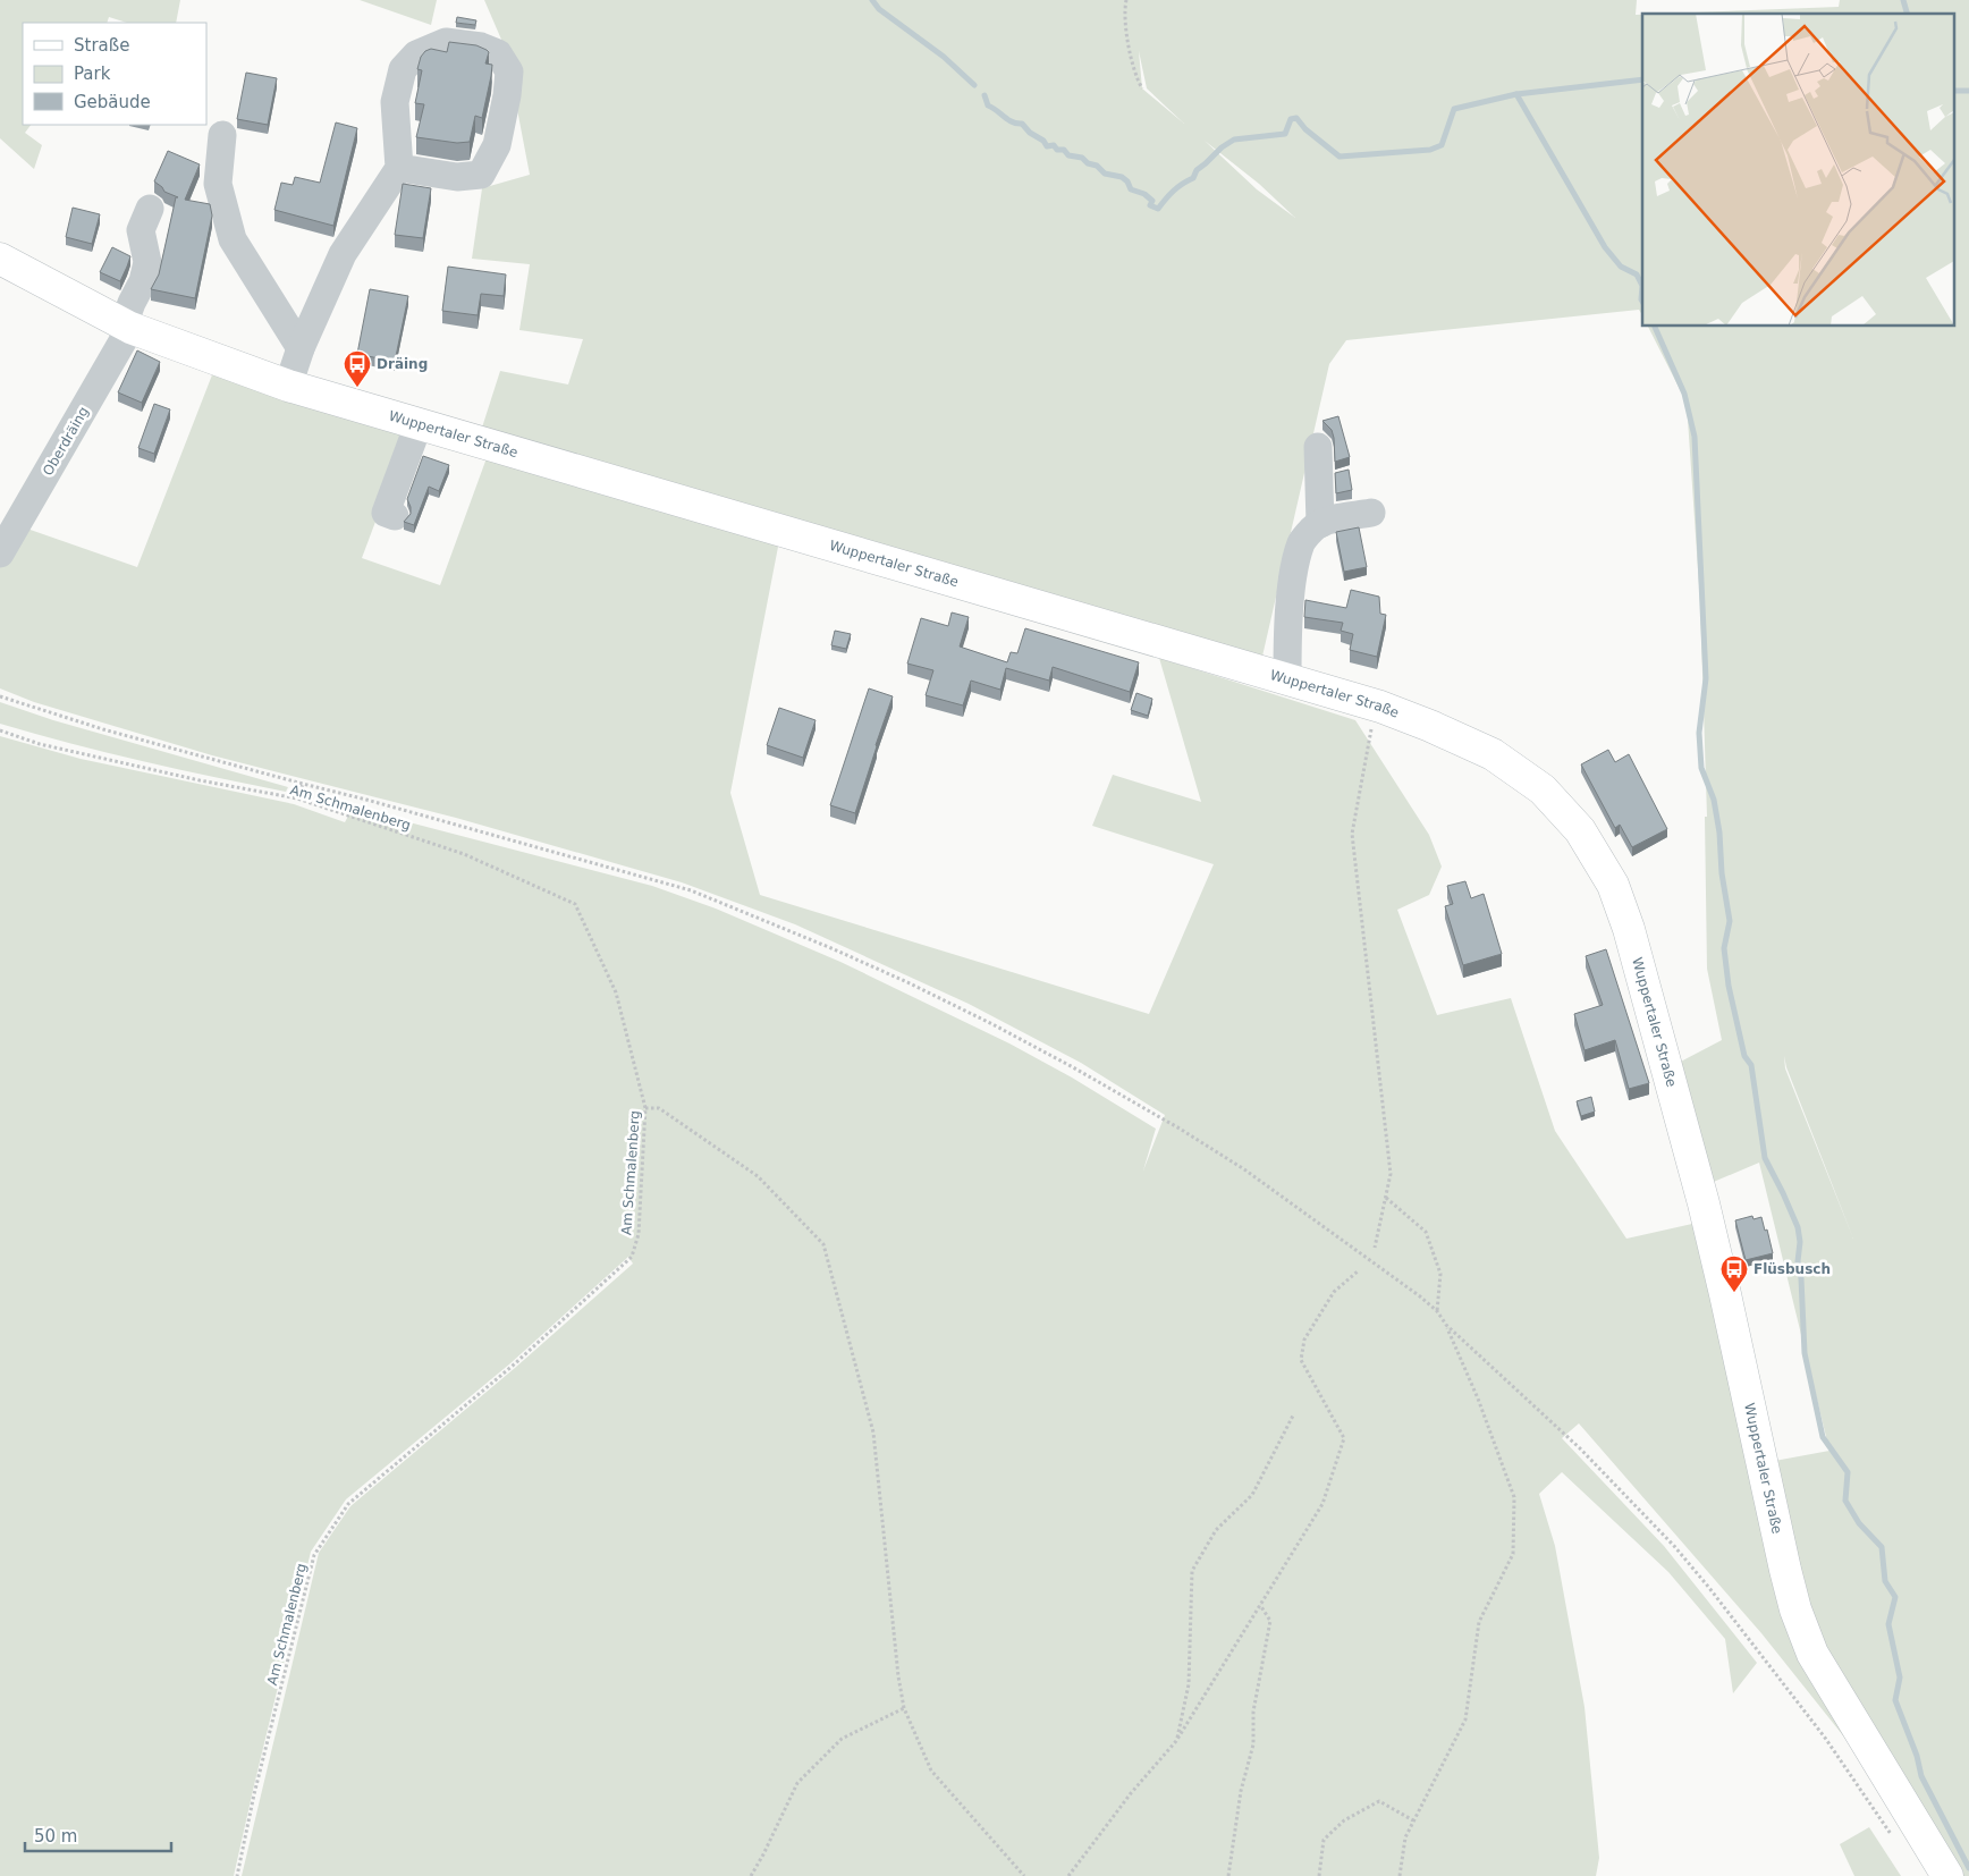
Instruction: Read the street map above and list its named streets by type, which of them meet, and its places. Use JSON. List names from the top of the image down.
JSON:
{
  "streets": {
    "main road": ["Wuppertaler Straße"],
    "lane": ["Oberdräing"],
    "path": ["Am Schmalenberg"]
  },
  "crossings": [
    ["Wuppertaler Straße", "Oberdräing"]
  ],
  "places": {
    "bus stop": ["Dräing", "Flüsbusch"]
  },
  "legend": ["Straße", "Park", "Gebäude"],
  "scale_bar": "50 m"
}
